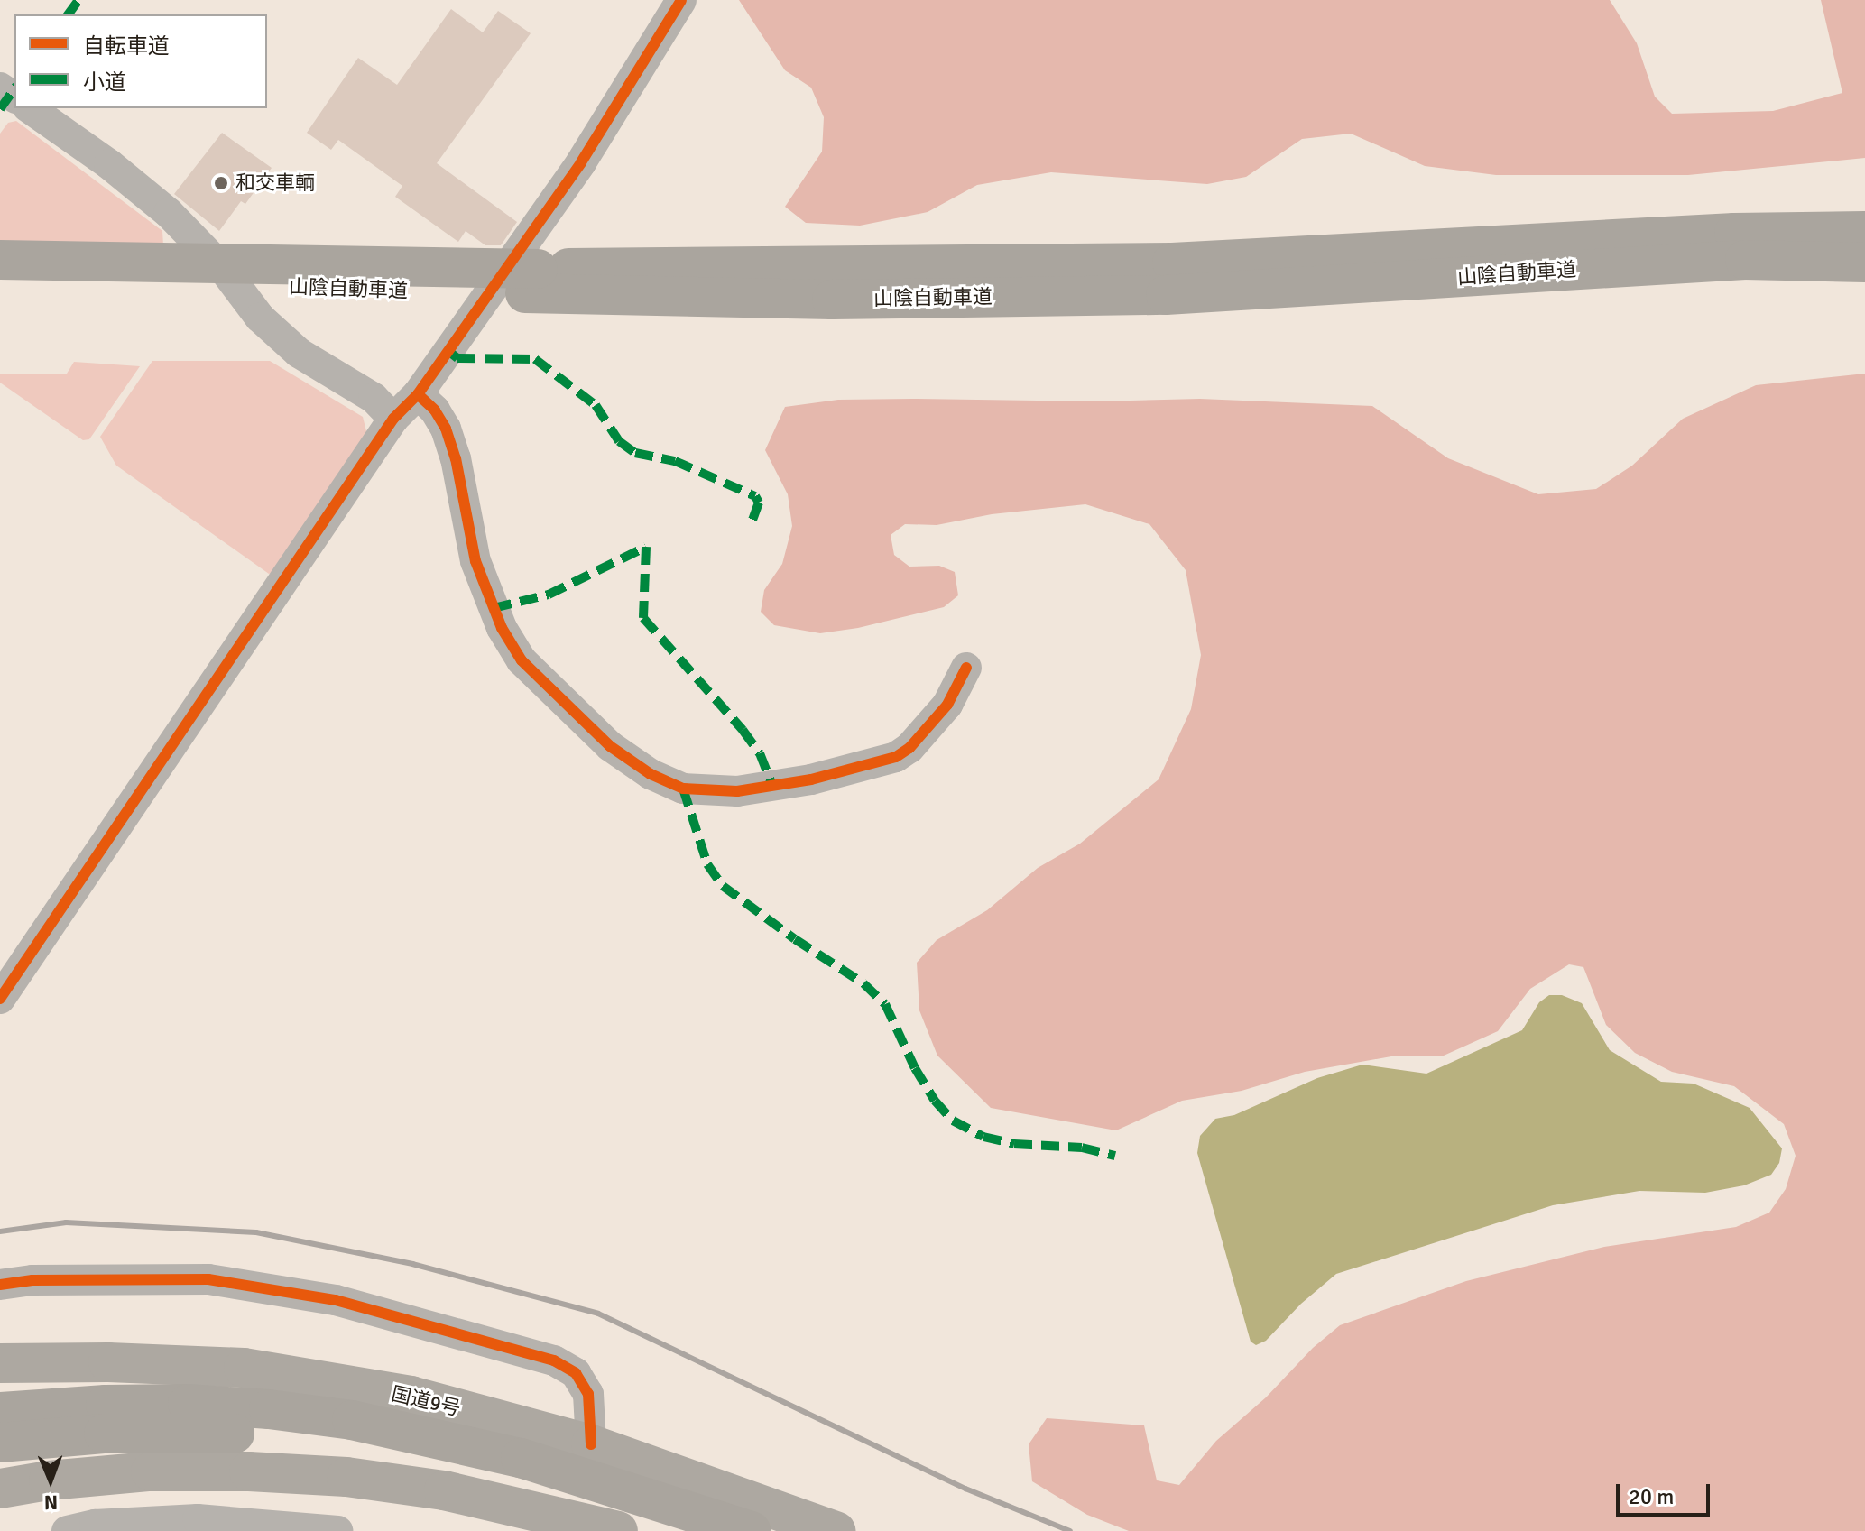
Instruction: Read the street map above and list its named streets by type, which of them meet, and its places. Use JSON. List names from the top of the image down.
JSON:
{
  "streets": {
    "highway": ["山陰自動車道", "国道9号"]
  },
  "places": ["和交車輌"],
  "legend": ["自転車道", "小道"],
  "scale_bar": "20 m",
  "north": "bottom"
}
